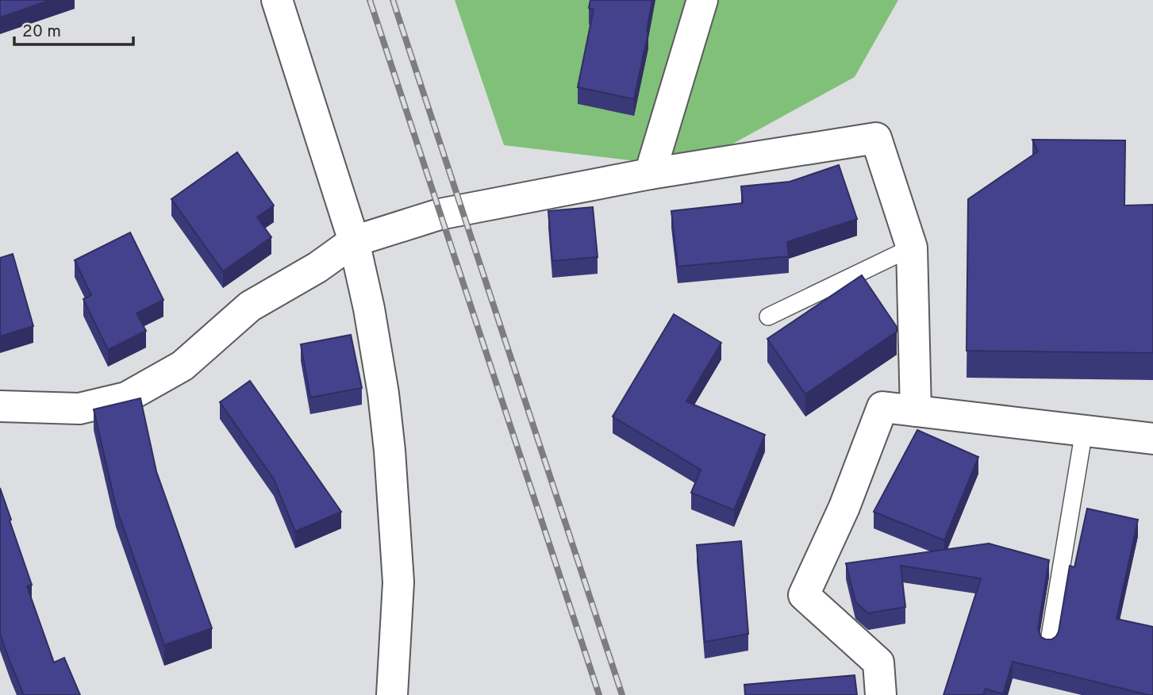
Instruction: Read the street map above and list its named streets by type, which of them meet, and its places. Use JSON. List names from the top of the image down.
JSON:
{
  "scale_bar": "20 m"
}
